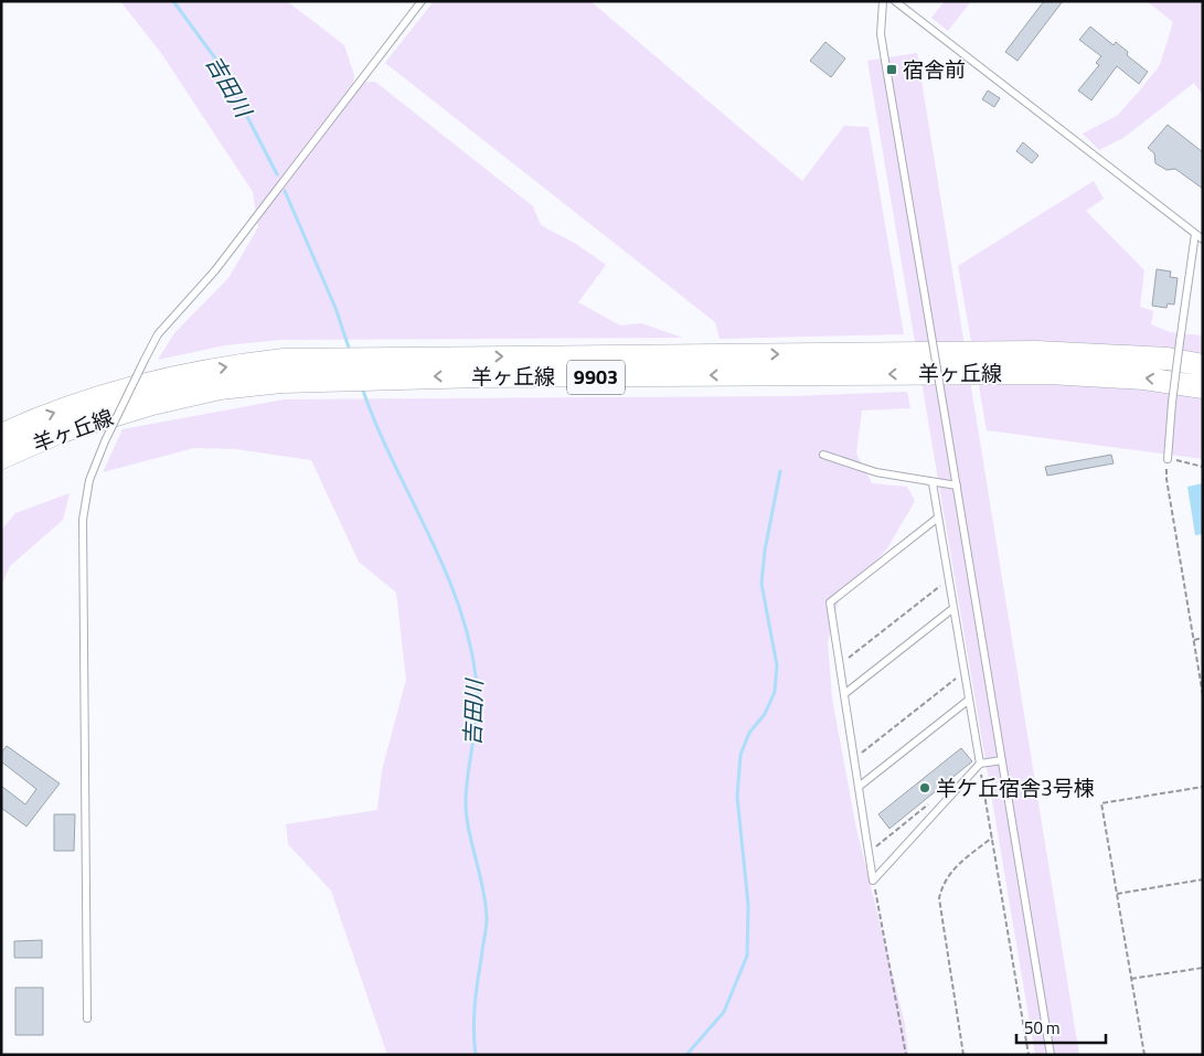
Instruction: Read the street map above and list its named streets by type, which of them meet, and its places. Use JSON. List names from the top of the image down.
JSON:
{
  "streets": {
    "main road": ["羊ヶ丘線", "9903"]
  },
  "water": ["吉田川"],
  "places": {
    "transit": ["宿舎前"],
    "other": ["羊ケ丘宿舎3号棟"]
  },
  "scale_bar": "50 m"
}
